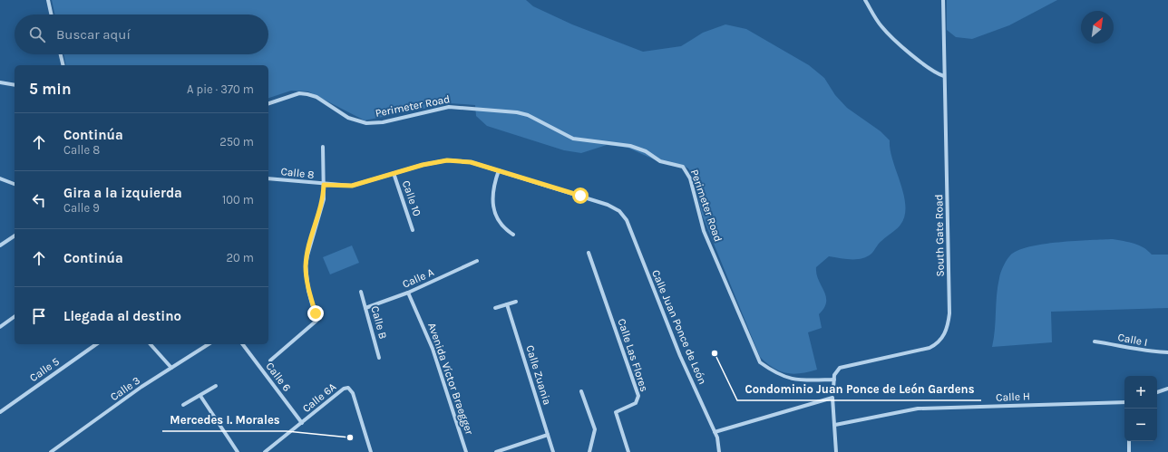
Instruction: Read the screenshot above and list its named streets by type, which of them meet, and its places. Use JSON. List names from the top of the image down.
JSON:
{
  "streets": {
    "street": [
      "Perimeter Road",
      "Calle 8",
      "Calle 10",
      "South Gate Road",
      "Calle A",
      "Calle B",
      "Calle Juan Ponce de León",
      "Calle I",
      "Calle Las Flores",
      "Calle 5",
      "Calle Zuania",
      "Calle 6",
      "Avenida Víctor Braegger",
      "Calle 3",
      "Calle H",
      "Calle 6A"
    ]
  },
  "crossings": [
    ["Perimeter Road", "South Gate Road"],
    ["Calle 8", "Calle 10"],
    ["Calle 8", "Calle Juan Ponce de León"],
    ["Calle A", "Calle B"],
    ["Calle A", "Avenida Víctor Braegger"],
    ["Calle 6", "Calle 6A"]
  ],
  "places": ["Condominio Juan Ponce de León Gardens", "Mercedes I. Morales"],
  "north": "top right",
  "page": {
    "search": "Buscar aquí",
    "heading": ["5 min", "A pie · 370 m"],
    "list": [
      ["Continúa", "Calle 8", "250 m"],
      ["Gira a la izquierda", "Calle 9", "100 m"],
      ["Continúa", "20 m"],
      "Llegada al destino"
    ],
    "map_buttons": ["+", "−"]
  }
}
